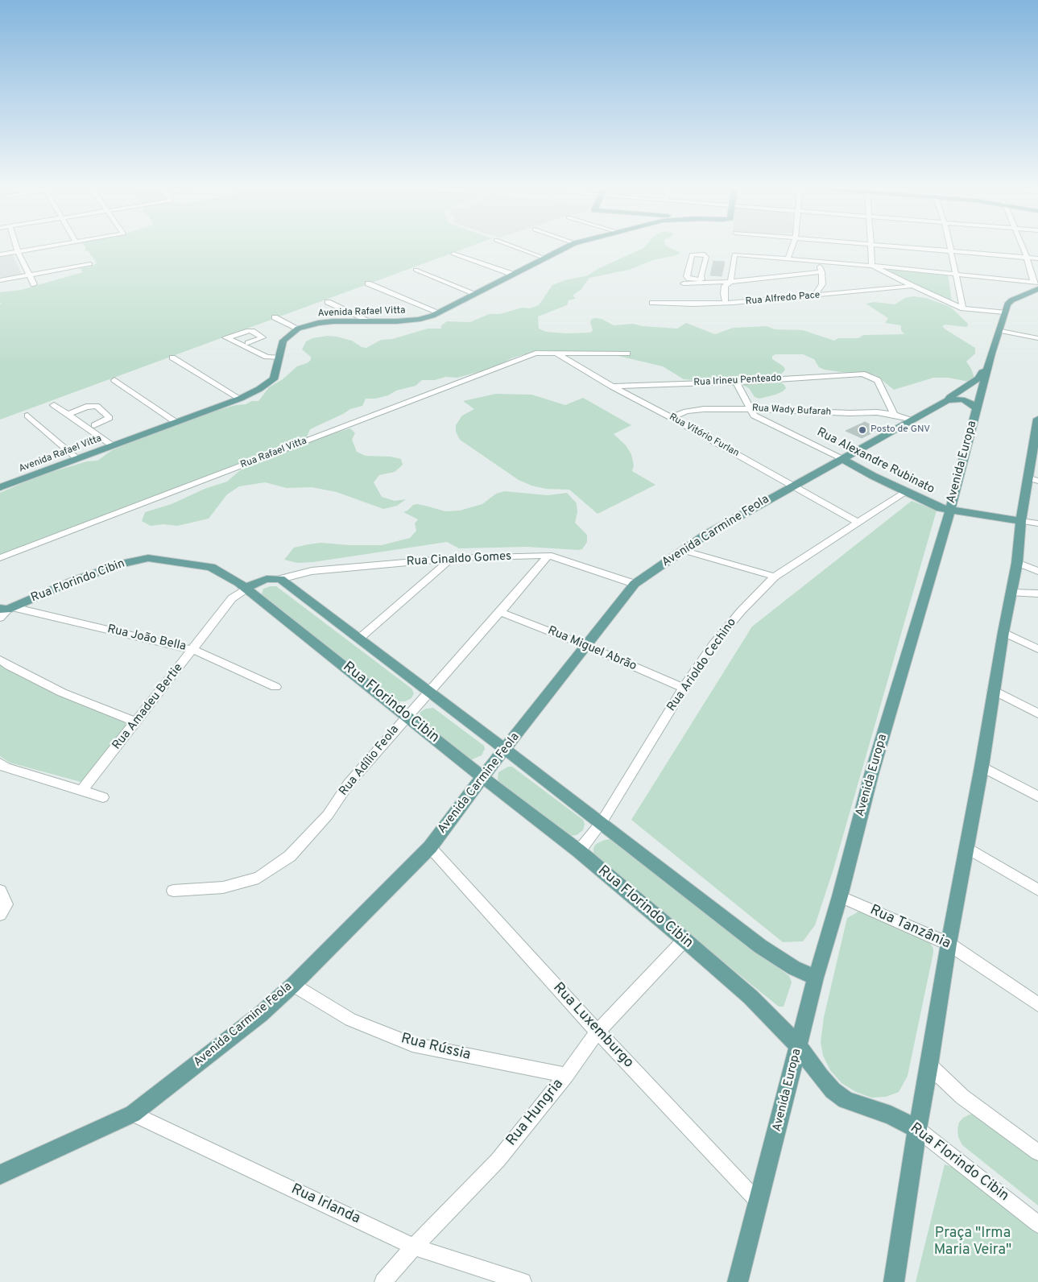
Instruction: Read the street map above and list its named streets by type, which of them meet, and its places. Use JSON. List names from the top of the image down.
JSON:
{
  "streets": {
    "main road": [
      "Avenida Rafael Vitta",
      "Rua Alexandre Rubinato",
      "Avenida Europa",
      "Avenida Carmine Feola",
      "Rua Florindo Cibin"
    ],
    "street": [
      "Rua Alfredo Pace",
      "Rua Irineu Penteado",
      "Rua Wady Bufarah",
      "Rua Vitório Furlan",
      "Rua Rafael Vitta",
      "Rua Cinaldo Gomes",
      "Rua João Bella",
      "Rua Miguel Abrão",
      "Rua Arioldo Cechino",
      "Rua Amadeu Bertie",
      "Rua Adílio Feola",
      "Rua Tanzânia",
      "Rua Luxemburgo",
      "Rua Rússia",
      "Rua Hungria",
      "Rua Irlanda"
    ]
  },
  "crossings": [
    ["Rua Irineu Penteado", "Rua Wady Bufarah"],
    ["Rua Irineu Penteado", "Rua Vitório Furlan"],
    ["Rua Wady Bufarah", "Rua Vitório Furlan"],
    ["Rua Wady Bufarah", "Rua Alexandre Rubinato"],
    ["Rua Wady Bufarah", "Avenida Carmine Feola"],
    ["Rua Vitório Furlan", "Rua Rafael Vitta"],
    ["Rua Vitório Furlan", "Avenida Carmine Feola"],
    ["Rua Vitório Furlan", "Rua Arioldo Cechino"],
    ["Rua Alexandre Rubinato", "Avenida Europa"],
    ["Rua Alexandre Rubinato", "Avenida Carmine Feola"],
    ["Rua Alexandre Rubinato", "Rua Arioldo Cechino"],
    ["Avenida Europa", "Avenida Carmine Feola"],
    ["Avenida Europa", "Rua Florindo Cibin"],
    ["Avenida Europa", "Rua Tanzânia"],
    ["Avenida Europa", "Rua Luxemburgo"],
    ["Avenida Carmine Feola", "Rua Cinaldo Gomes"],
    ["Avenida Carmine Feola", "Rua Florindo Cibin"],
    ["Avenida Carmine Feola", "Rua Miguel Abrão"],
    ["Avenida Carmine Feola", "Rua Luxemburgo"],
    ["Avenida Carmine Feola", "Rua Rússia"],
    ["Avenida Carmine Feola", "Rua Irlanda"],
    ["Rua Cinaldo Gomes", "Rua Adílio Feola"],
    ["Rua Florindo Cibin", "Rua João Bella"],
    ["Rua Florindo Cibin", "Rua Arioldo Cechino"],
    ["Rua Florindo Cibin", "Rua Amadeu Bertie"],
    ["Rua Florindo Cibin", "Rua Adílio Feola"],
    ["Rua Florindo Cibin", "Rua Hungria"],
    ["Rua João Bella", "Rua Amadeu Bertie"],
    ["Rua Miguel Abrão", "Rua Arioldo Cechino"],
    ["Rua Miguel Abrão", "Rua Adílio Feola"],
    ["Rua Luxemburgo", "Rua Hungria"],
    ["Rua Rússia", "Rua Hungria"],
    ["Rua Hungria", "Rua Irlanda"]
  ],
  "parks": ["Praça \"Irma Maria Veira\""],
  "places": ["Posto de GNV"]
}
